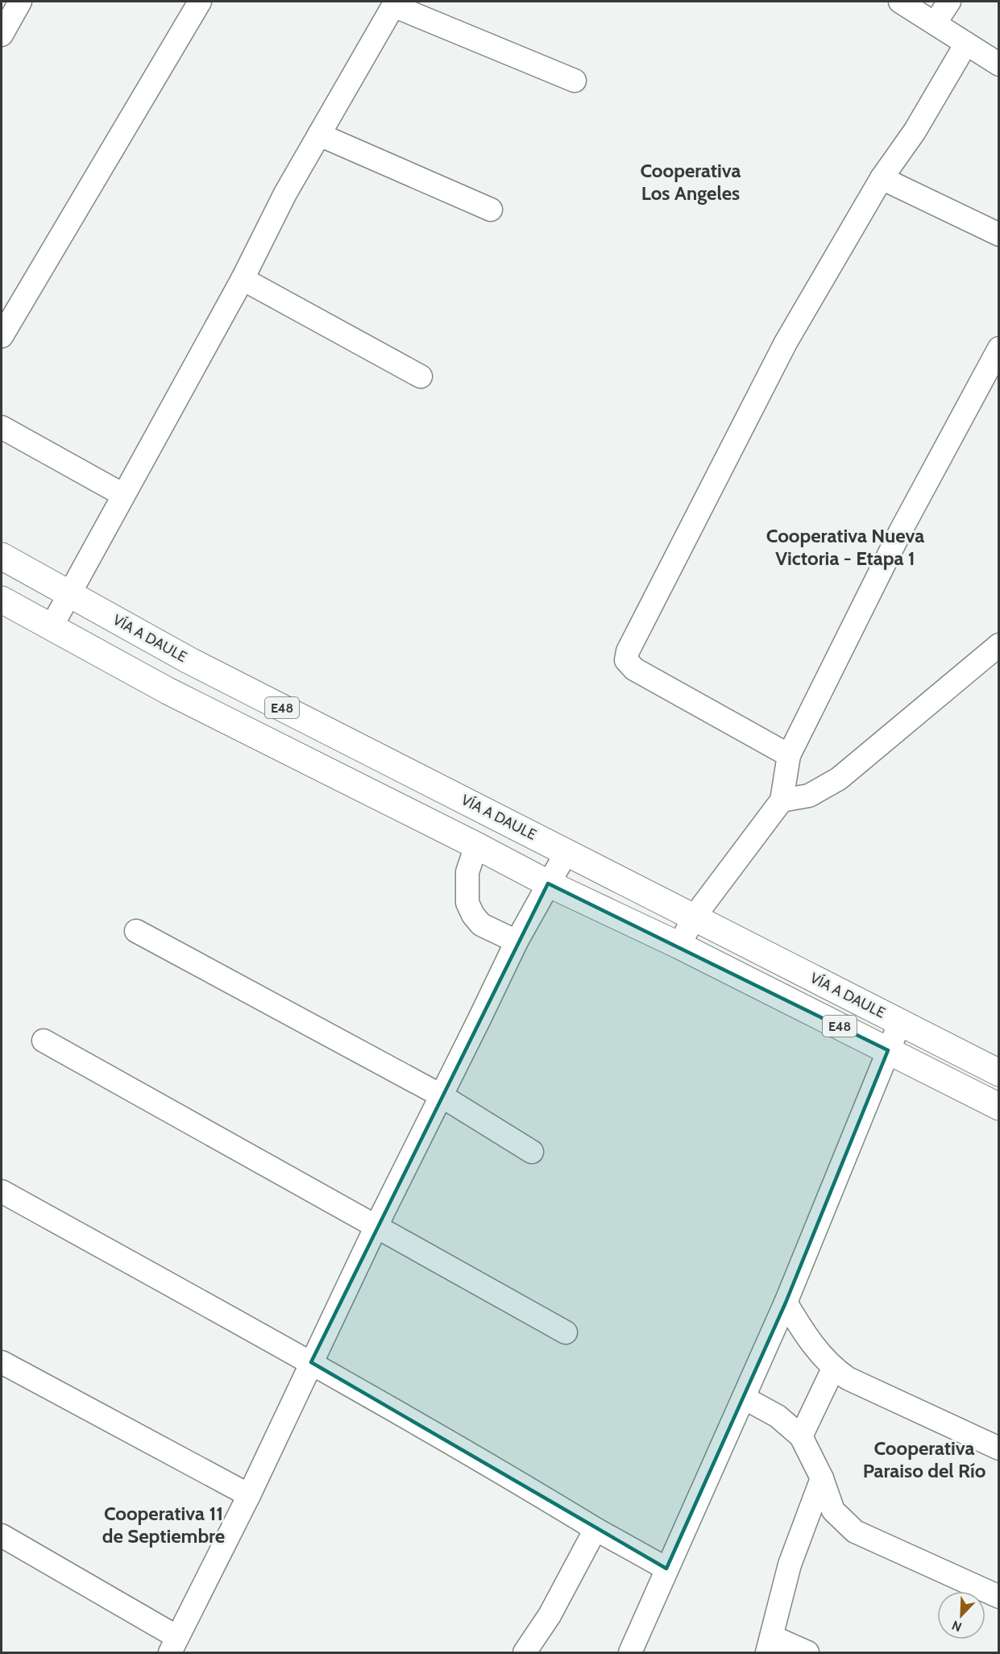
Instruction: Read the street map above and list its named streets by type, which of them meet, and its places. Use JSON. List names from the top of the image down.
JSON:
{
  "streets": {
    "highway": ["VÍA A DAULE", "E48"]
  },
  "districts": [
    "Cooperativa Los Angeles",
    "Cooperativa Nueva Victoria - Etapa 1",
    "Cooperativa Paraiso del Río",
    "Cooperativa 11 de Septiembre"
  ],
  "north": "bottom left"
}
